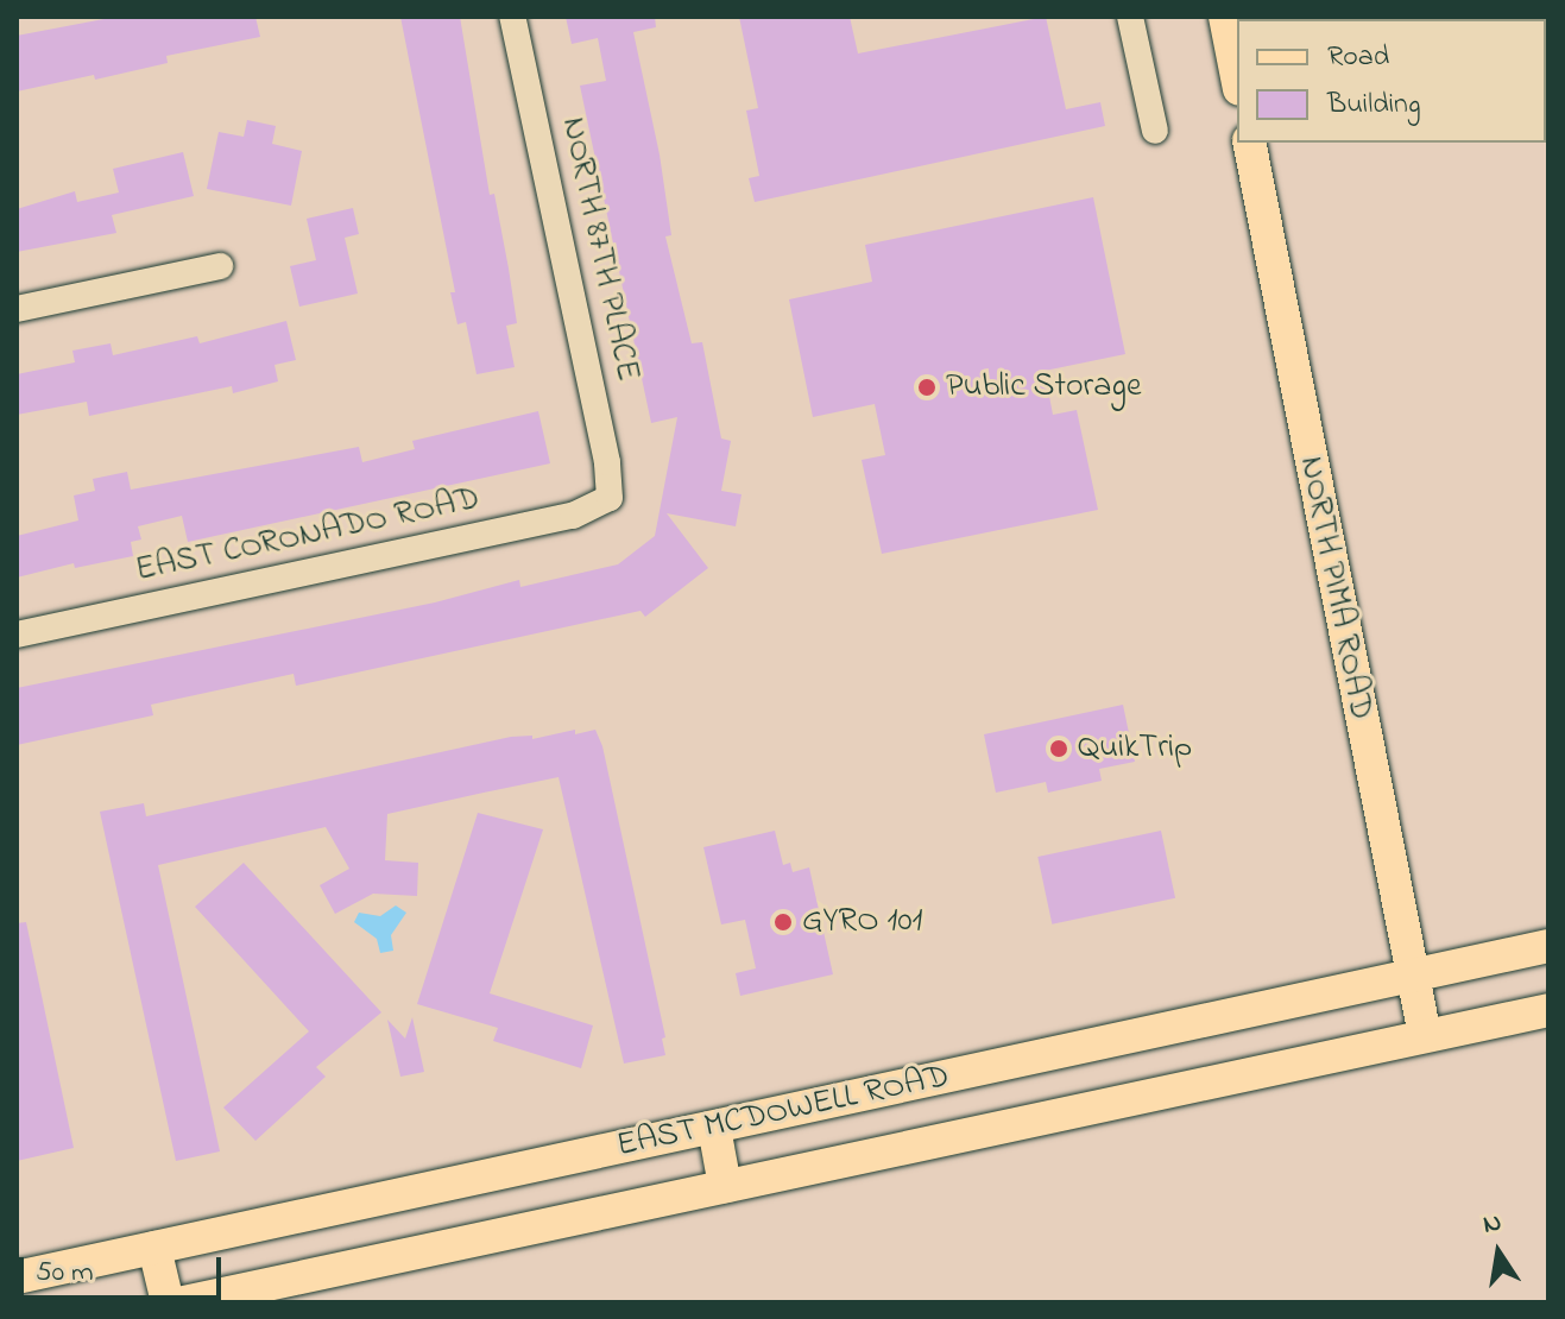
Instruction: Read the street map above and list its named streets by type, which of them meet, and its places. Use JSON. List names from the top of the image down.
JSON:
{
  "streets": {
    "main road": ["NORTH PIMA ROAD", "EAST MCDOWELL ROAD"],
    "street": ["NORTH 87TH PLACE", "EAST CORONADO ROAD"]
  },
  "crossings": [
    ["NORTH 87TH PLACE", "EAST CORONADO ROAD"],
    ["NORTH PIMA ROAD", "EAST MCDOWELL ROAD"]
  ],
  "places": ["Public Storage", "QuikTrip", "GYRO 101"],
  "legend": ["Road", "Building"],
  "scale_bar": "50 m",
  "north": "top"
}
